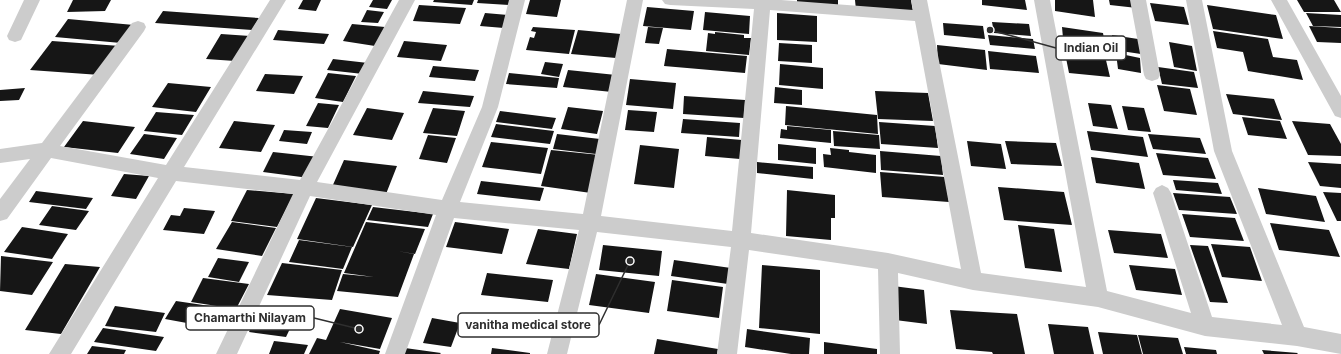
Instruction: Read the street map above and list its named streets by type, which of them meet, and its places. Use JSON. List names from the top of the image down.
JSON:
{
  "places": ["Indian Oil", "vanitha medical store", "Chamarthi Nilayam"]
}
